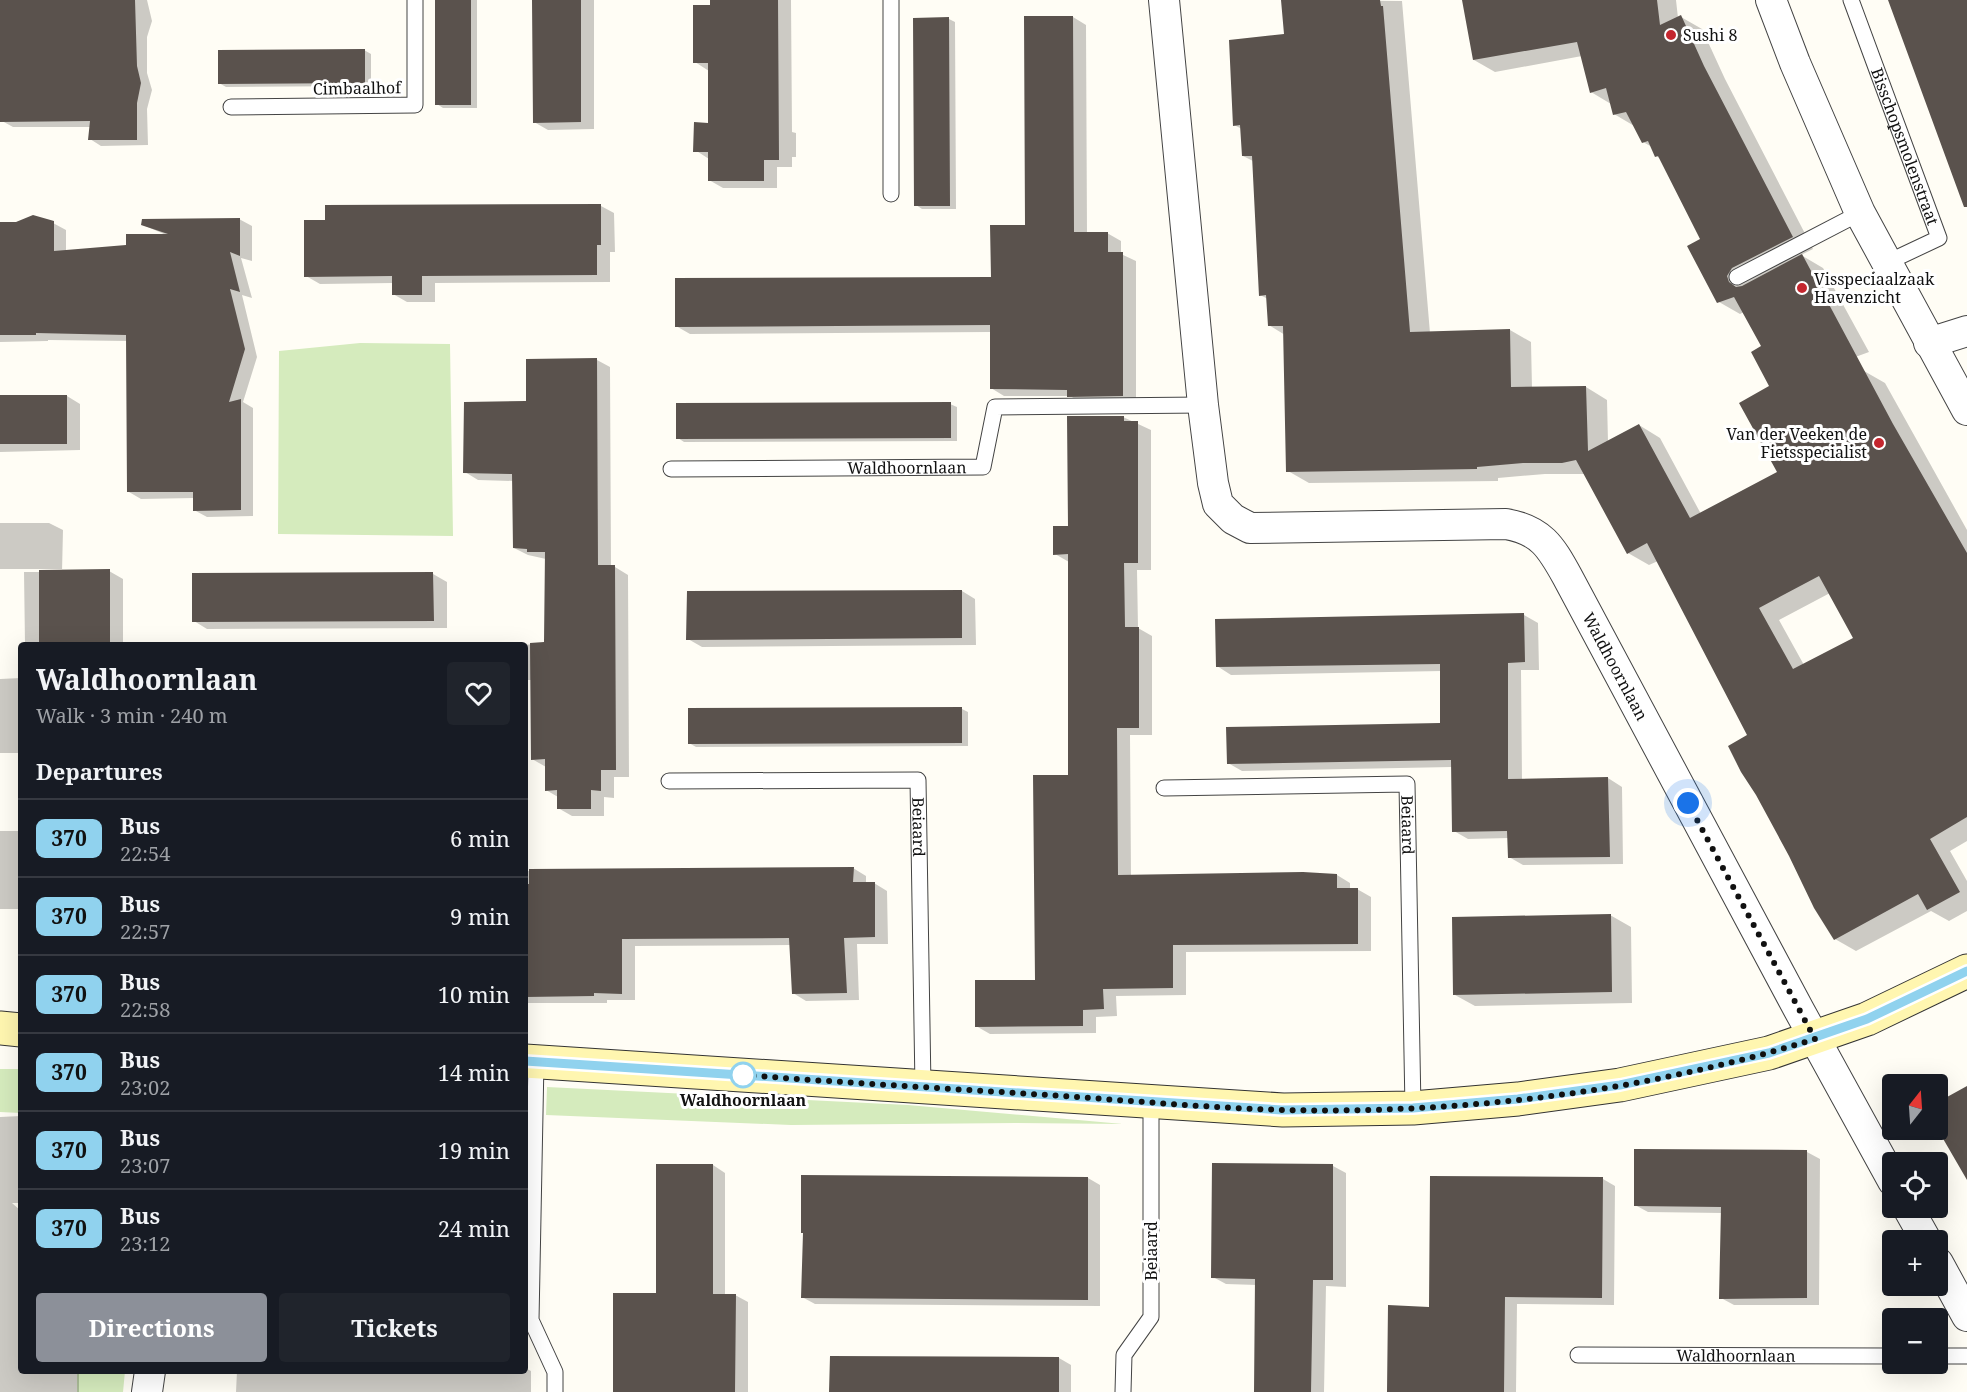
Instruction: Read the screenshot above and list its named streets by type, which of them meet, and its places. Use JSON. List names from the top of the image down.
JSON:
{
  "streets": {
    "street": ["Waldhoornlaan"],
    "lane": ["Cimbaalhof", "Bisschopsmolenstraat", "Beiaard"]
  },
  "places": [
    "Sushi 8",
    "Visspeciaalzaak Havenzicht",
    "Van der Veeken de Fietsspecialist",
    "Waldhoornlaan"
  ],
  "lines": ["bus line 370"],
  "north": "top",
  "page": {
    "heading": [
      ["Waldhoornlaan", "Walk · 3 min · 240 m"],
      "Departures"
    ],
    "list": [
      {
        "mark": "370",
        "name": "Bus",
        "note": "22:54",
        "value": "6 min"
      },
      {
        "mark": "370",
        "name": "Bus",
        "note": "22:57",
        "value": "9 min"
      },
      {
        "mark": "370",
        "name": "Bus",
        "note": "22:58",
        "value": "10 min"
      },
      {
        "mark": "370",
        "name": "Bus",
        "note": "23:02",
        "value": "14 min"
      },
      {
        "mark": "370",
        "name": "Bus",
        "note": "23:07",
        "value": "19 min"
      },
      {
        "mark": "370",
        "name": "Bus",
        "note": "23:12",
        "value": "24 min"
      }
    ],
    "map_buttons": ["+", "−"],
    "buttons": ["Directions", "Tickets"]
  }
}
